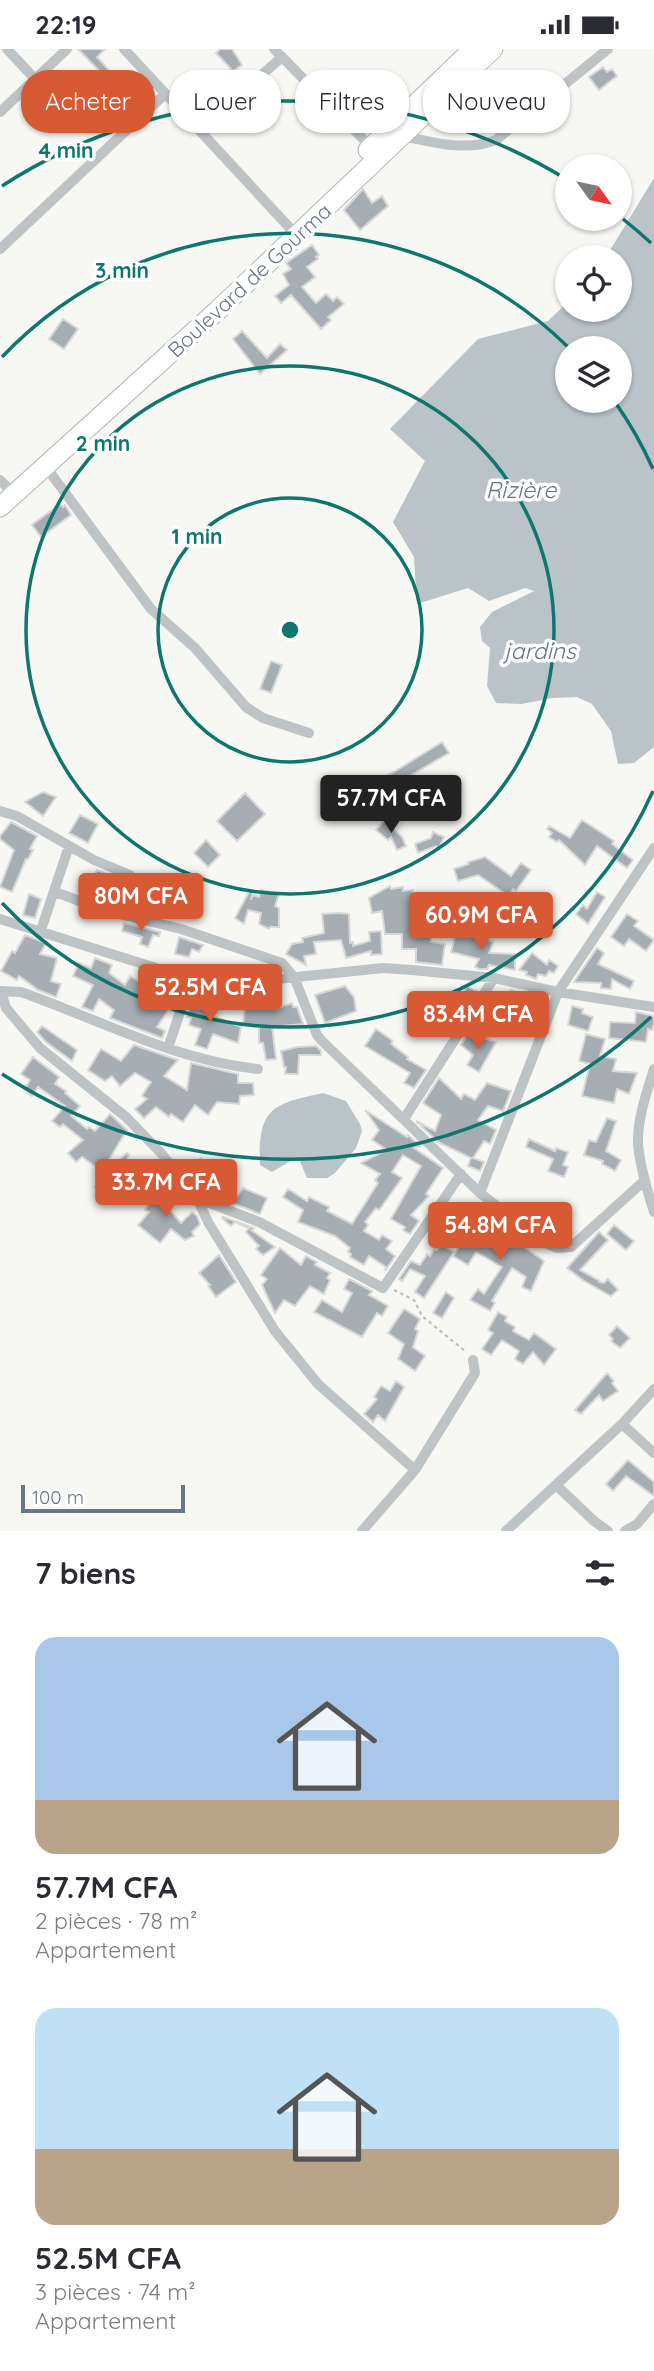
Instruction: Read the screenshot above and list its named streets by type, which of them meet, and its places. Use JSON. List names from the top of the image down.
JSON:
{
  "streets": {
    "highway": ["Boulevard de Gourma"]
  },
  "water": ["Rizière", "jardins"],
  "scale_bar": "100 m",
  "north": "bottom right",
  "page": {
    "status": "22:19",
    "chip": [
      "Acheter",
      "Louer",
      "Filtres",
      "Nouveau"
    ],
    "price": [
      "57.7M CFA",
      "80M CFA",
      "60.9M CFA",
      "52.5M CFA",
      "83.4M CFA",
      "33.7M CFA",
      "54.8M CFA"
    ],
    "scale": "100 m",
    "heading": "7 biens",
    "list": [
      {
        "name": "57.7M CFA",
        "note": "2 pièces · 78 m² · Appartement"
      },
      {
        "name": "52.5M CFA",
        "note": "3 pièces · 74 m² · Appartement"
      }
    ]
  },
  "rings": [
    "4 min",
    "3 min",
    "2 min",
    "1 min"
  ]
}
